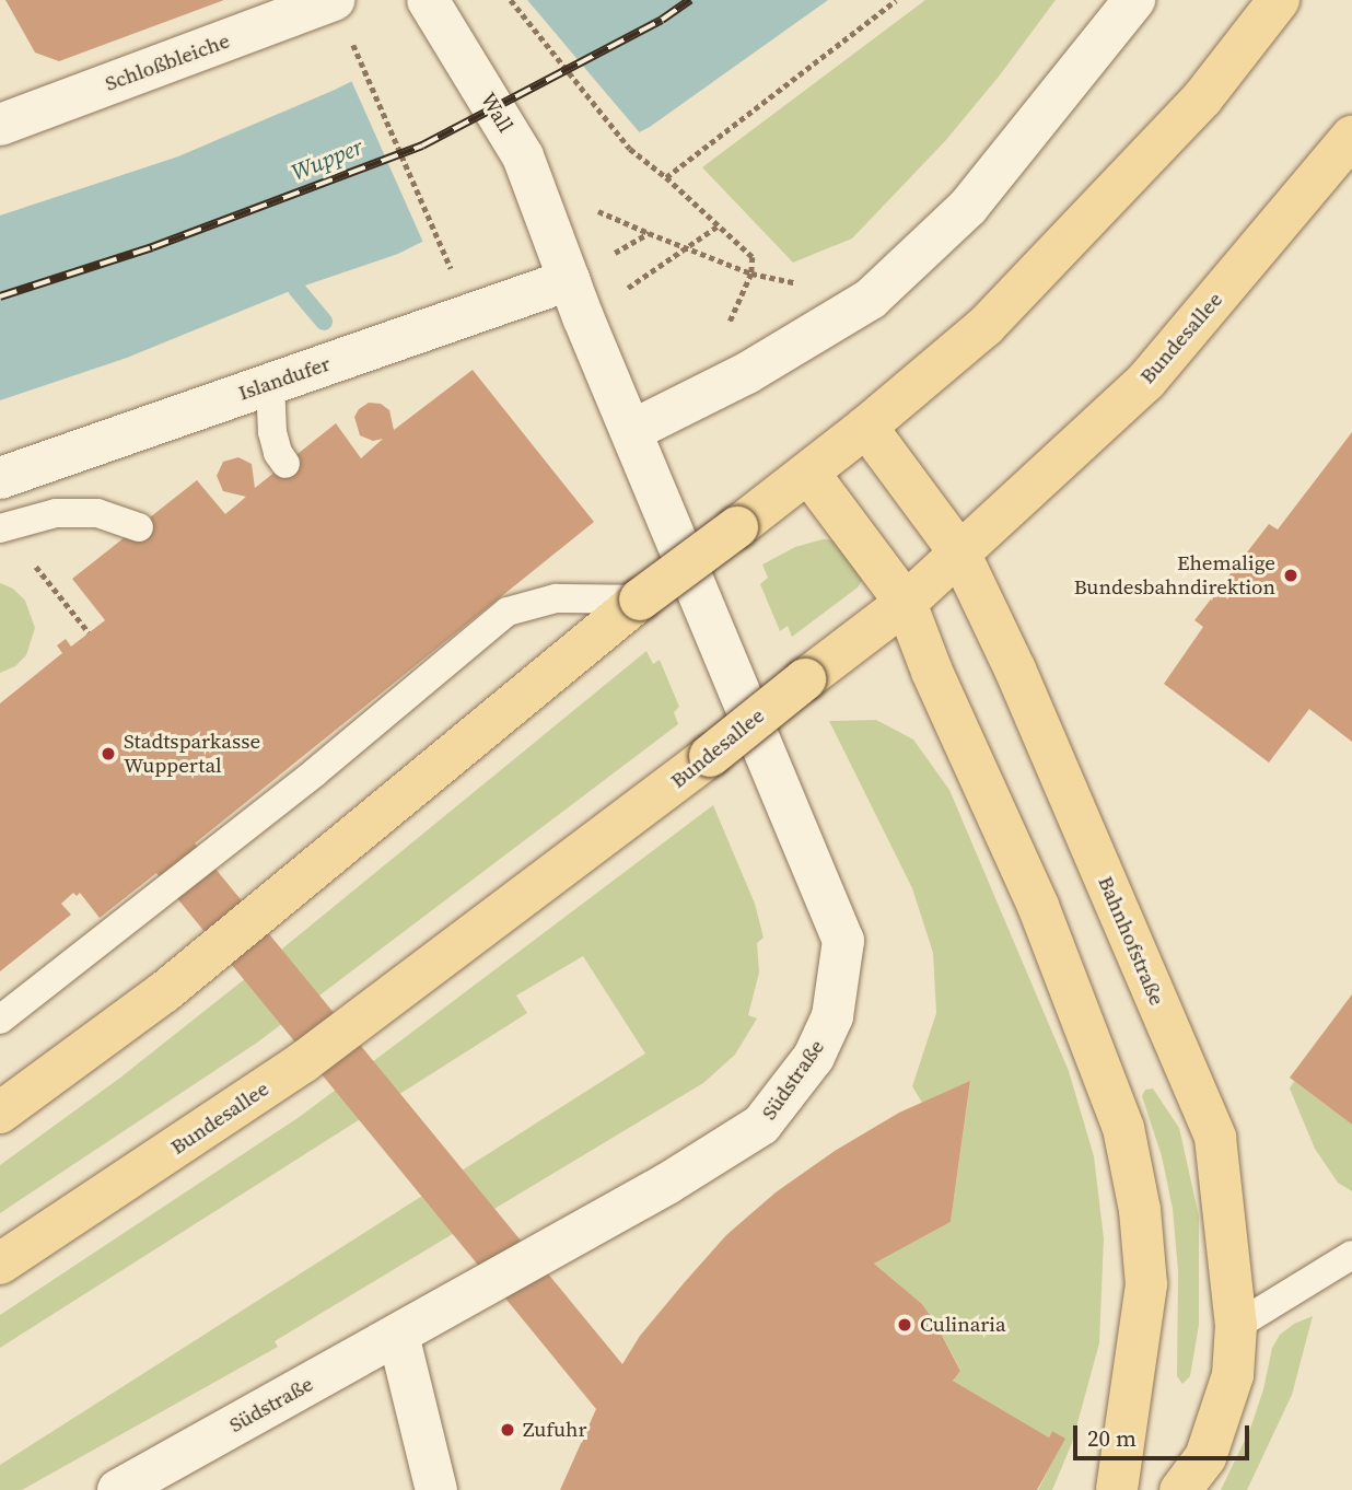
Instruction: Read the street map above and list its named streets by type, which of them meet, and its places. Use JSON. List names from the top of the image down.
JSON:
{
  "streets": {
    "main road": ["Bundesallee", "Bahnhofstraße"],
    "street": [
      "Schloßbleiche",
      "Wall",
      "Islandufer",
      "Südstraße"
    ]
  },
  "crossings": [
    ["Wall", "Islandufer"],
    ["Bundesallee", "Bahnhofstraße"]
  ],
  "water": ["Wupper"],
  "places": [
    "Ehemalige Bundesbahndirektion",
    "Stadtsparkasse Wuppertal",
    "Culinaria",
    "Zufuhr"
  ],
  "scale_bar": "20 m"
}
